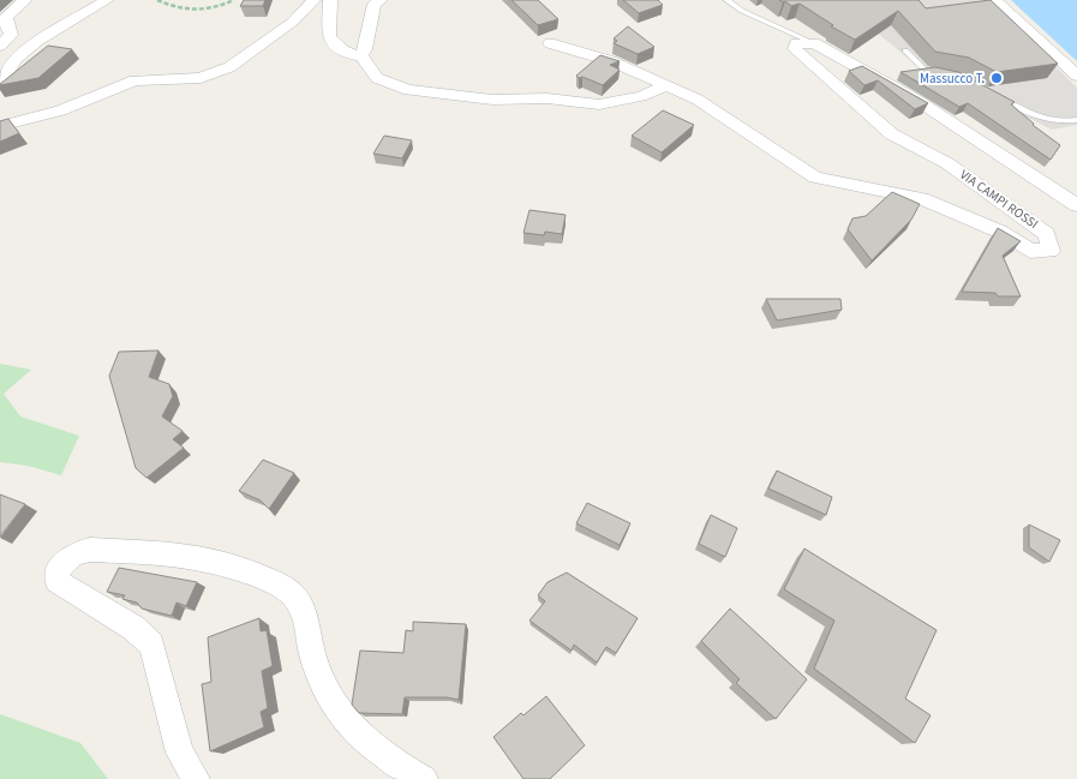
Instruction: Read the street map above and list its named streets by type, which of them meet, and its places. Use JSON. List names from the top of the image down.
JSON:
{
  "streets": {
    "street": ["VIA CAMPI ROSSI"]
  },
  "places": ["Massucco T."]
}
